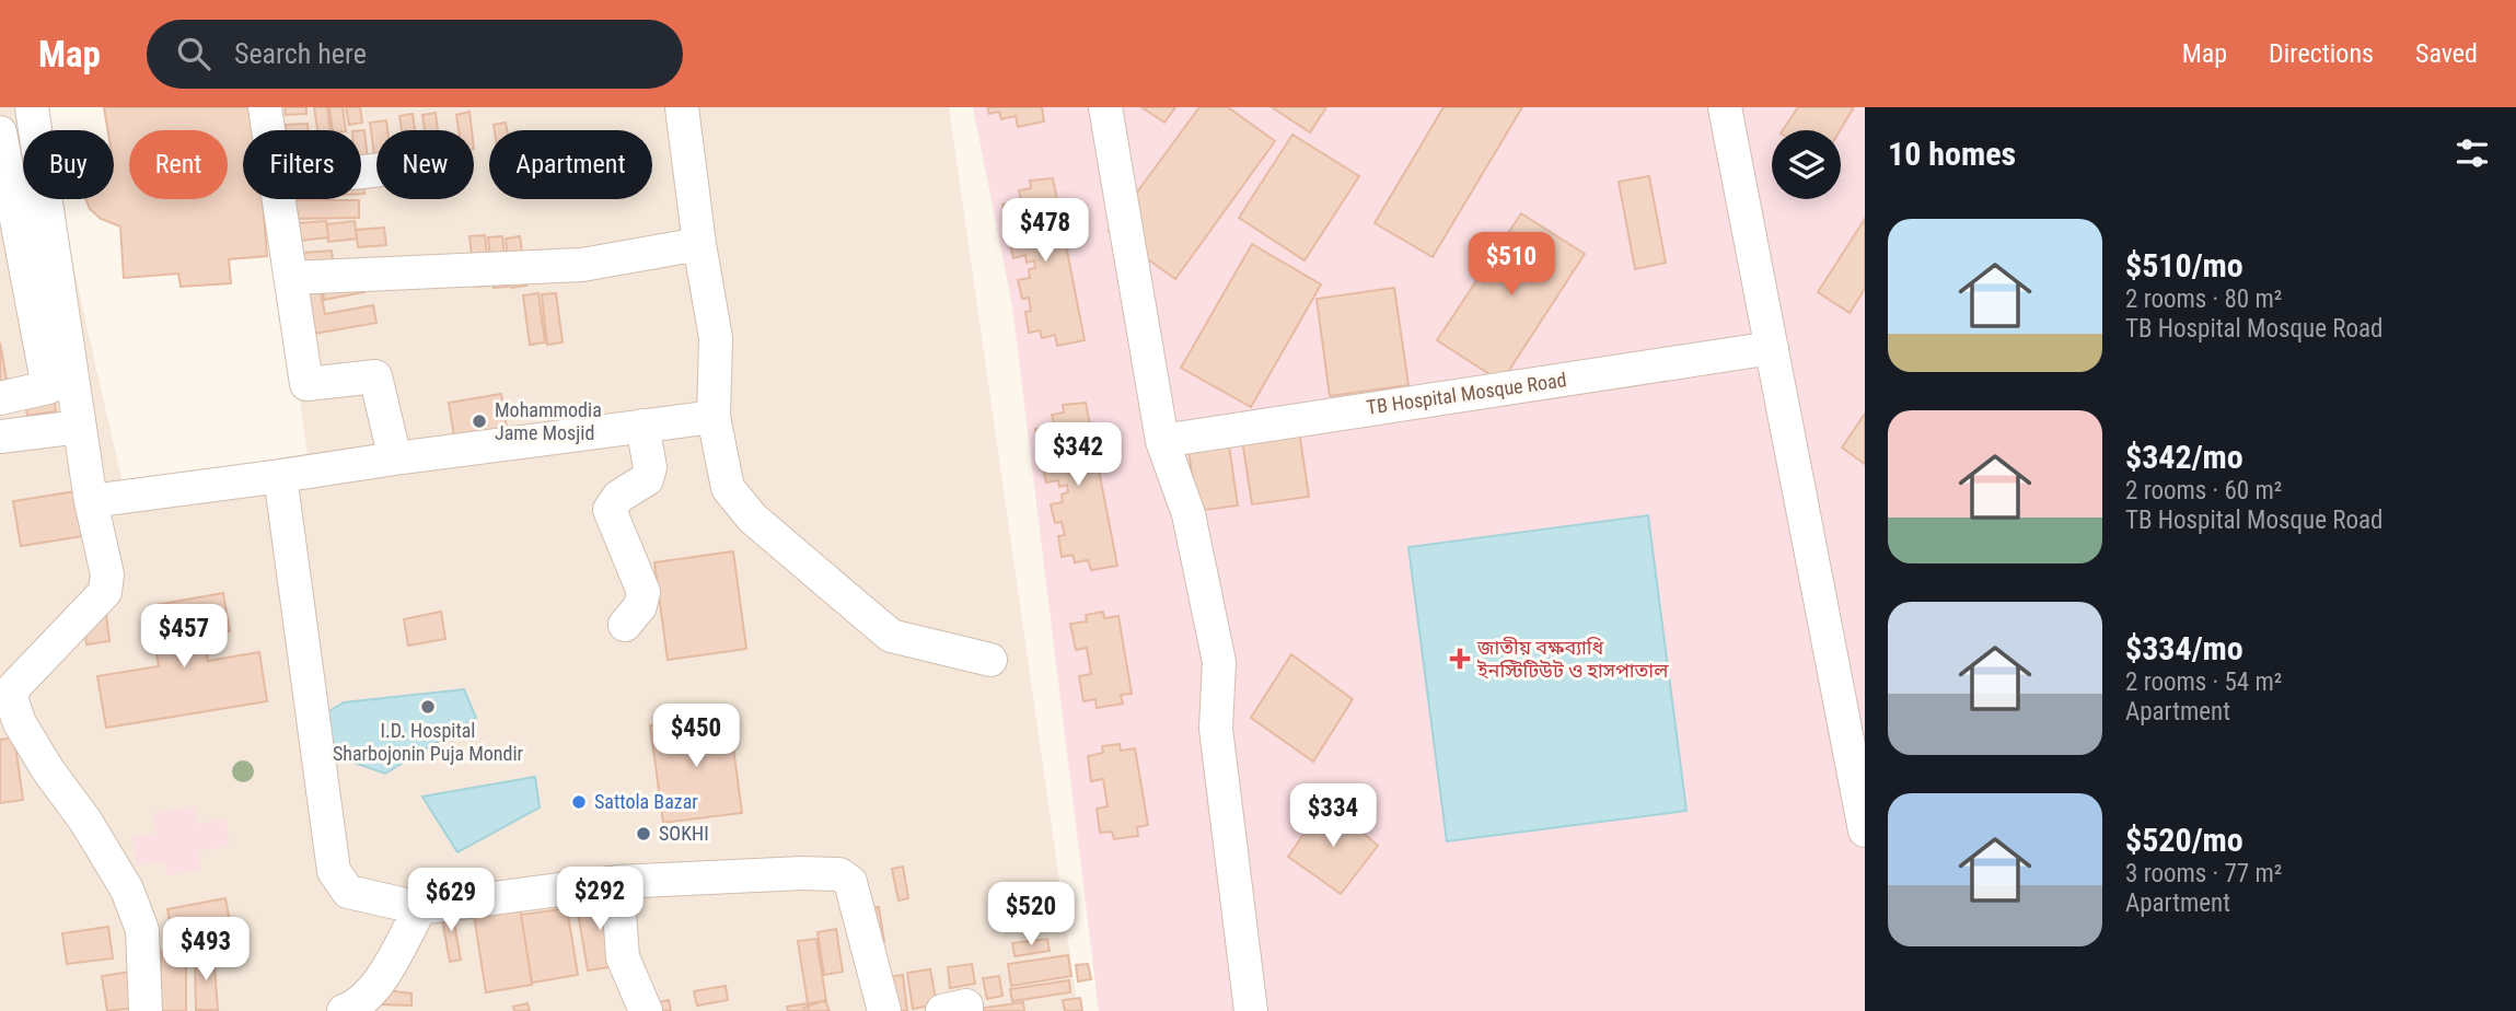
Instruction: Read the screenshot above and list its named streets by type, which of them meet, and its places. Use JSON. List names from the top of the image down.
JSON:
{
  "streets": {
    "street": ["TB Hospital Mosque Road"]
  },
  "places": {
    "other": [
      "Mohammodia Jame Mosjid",
      "I.D. Hospital Sharbojonin Puja Mondir",
      "Sattola Bazar",
      "SOKHI"
    ],
    "health": ["জাতীয় বক্ষব্যাধি ইনস্টিটিউট ও হাসপাতাল"]
  },
  "page": {
    "header": "Map",
    "search": "Search here",
    "nav": ["Map", "Directions", "Saved"],
    "heading": "10 homes",
    "chip": [
      "Buy",
      "Rent",
      "Filters",
      "New",
      "Apartment"
    ],
    "price": [
      "$478",
      "$510",
      "$342",
      "$457",
      "$450",
      "$334",
      "$292",
      "$629",
      "$520",
      "$493"
    ],
    "list": [
      {
        "name": "$510/mo",
        "note": "2 rooms · 80 m² · TB Hospital Mosque Road"
      },
      {
        "name": "$342/mo",
        "note": "2 rooms · 60 m² · TB Hospital Mosque Road"
      },
      {
        "name": "$334/mo",
        "note": "2 rooms · 54 m² · Apartment"
      },
      {
        "name": "$520/mo",
        "note": "3 rooms · 77 m² · Apartment"
      }
    ]
  }
}
